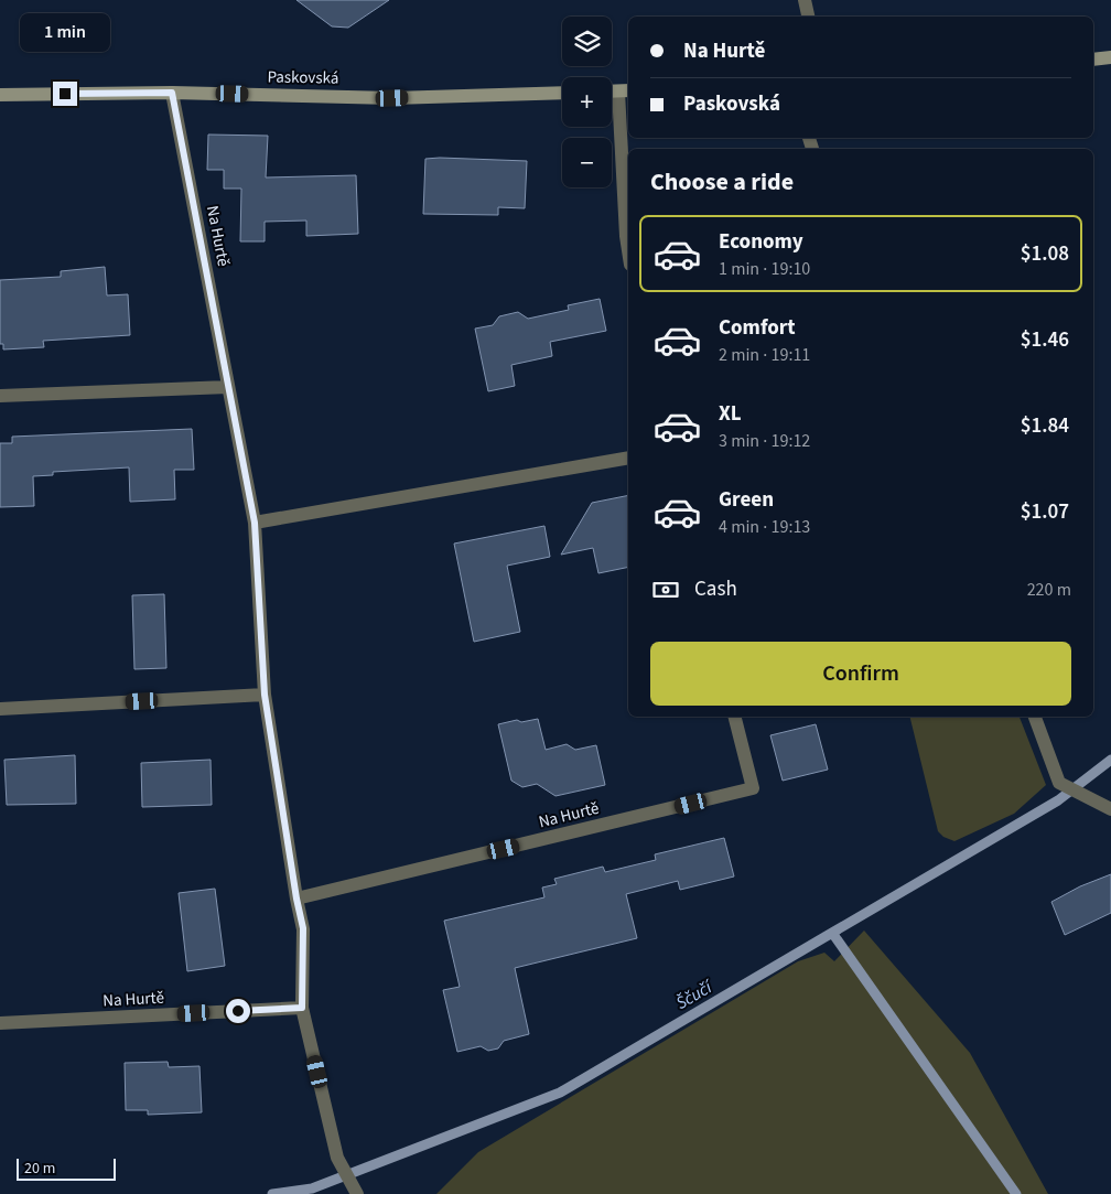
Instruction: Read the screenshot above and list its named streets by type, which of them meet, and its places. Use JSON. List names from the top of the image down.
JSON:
{
  "streets": {
    "street": ["Paskovská", "Na Hurtě"]
  },
  "crossings": [
    ["Paskovská", "Na Hurtě"]
  ],
  "water": ["Ščučí"],
  "scale_bar": "20 m",
  "page": {
    "bubble": "1 min",
    "map_buttons": ["+", "−"],
    "banner": ["Na Hurtě", "Paskovská"],
    "heading": "Choose a ride",
    "list": [
      {
        "name": "Economy",
        "note": "1 min · 19:10",
        "value": "$1.08"
      },
      {
        "name": "Comfort",
        "note": "2 min · 19:11",
        "value": "$1.46"
      },
      {
        "name": "XL",
        "note": "3 min · 19:12",
        "value": "$1.84"
      },
      {
        "name": "Green",
        "note": "4 min · 19:13",
        "value": "$1.07"
      }
    ],
    "pay": ["Cash", "220 m"],
    "buttons": "Confirm",
    "scale": "20 m"
  }
}
